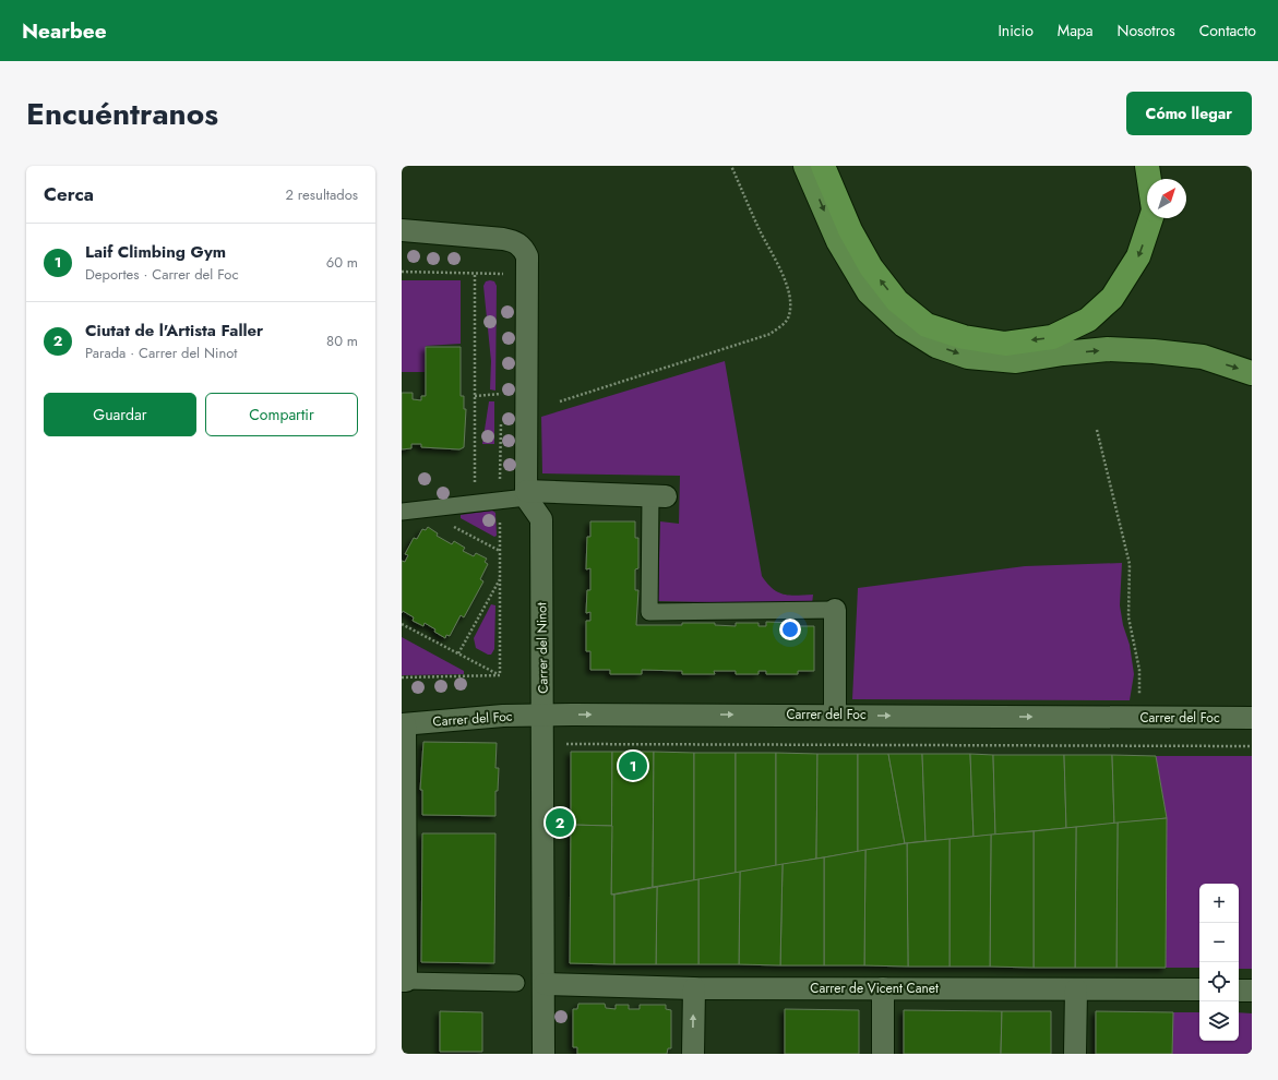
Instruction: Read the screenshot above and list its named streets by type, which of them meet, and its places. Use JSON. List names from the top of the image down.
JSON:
{
  "streets": {
    "street": ["Carrer del Ninot", "Carrer del Foc", "Carrer de Vicent Canet"]
  },
  "crossings": [
    ["Carrer del Ninot", "Carrer del Foc"],
    ["Carrer del Ninot", "Carrer de Vicent Canet"]
  ],
  "one_way": ["Carrer del Foc"],
  "north": "top right",
  "page": {
    "header": "Nearbee",
    "nav": [
      "Inicio",
      "Mapa",
      "Nosotros",
      "Contacto"
    ],
    "title": "Encuéntranos",
    "buttons": [
      "Cómo llegar",
      ["Guardar", "Compartir"]
    ],
    "heading": ["Cerca", "2 resultados"],
    "list": [
      {
        "mark": "1",
        "name": "Laif Climbing Gym",
        "note": "Deportes · Carrer del Foc",
        "value": "60 m"
      },
      {
        "mark": "2",
        "name": "Ciutat de l'Artista Faller",
        "note": "Parada · Carrer del Ninot",
        "value": "80 m"
      }
    ],
    "pins": ["1", "2"],
    "map_buttons": ["+", "−"]
  }
}
